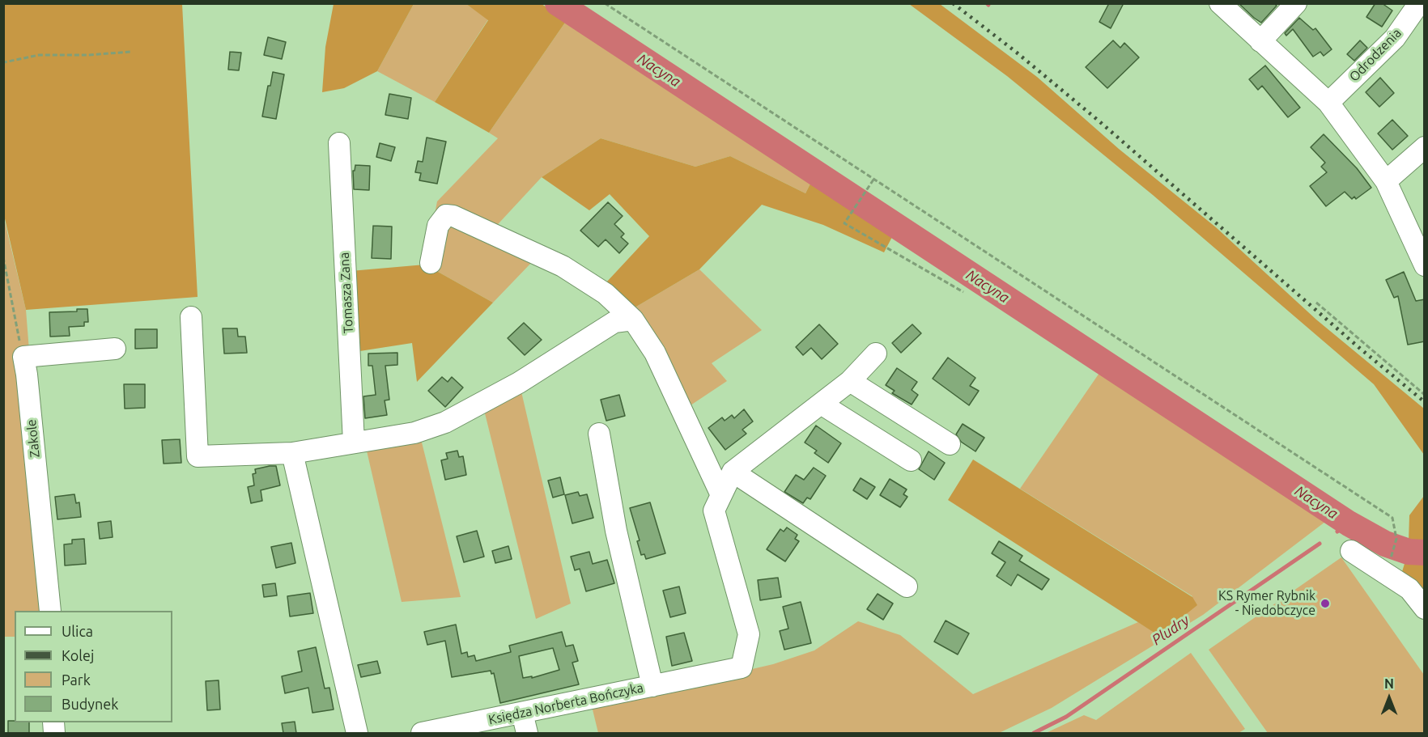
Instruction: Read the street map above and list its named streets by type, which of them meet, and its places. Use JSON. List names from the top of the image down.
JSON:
{
  "streets": {
    "street": [
      "Odrodzenia",
      "Tomasza Zana",
      "Zakole",
      "Księdza Norberta Bończyka"
    ]
  },
  "water": ["Nacyna", "Pludry"],
  "places": ["KS Rymer Rybnik - Niedobczyce"],
  "legend": [
    "Ulica",
    "Kolej",
    "Park",
    "Budynek"
  ],
  "north": "top"
}
